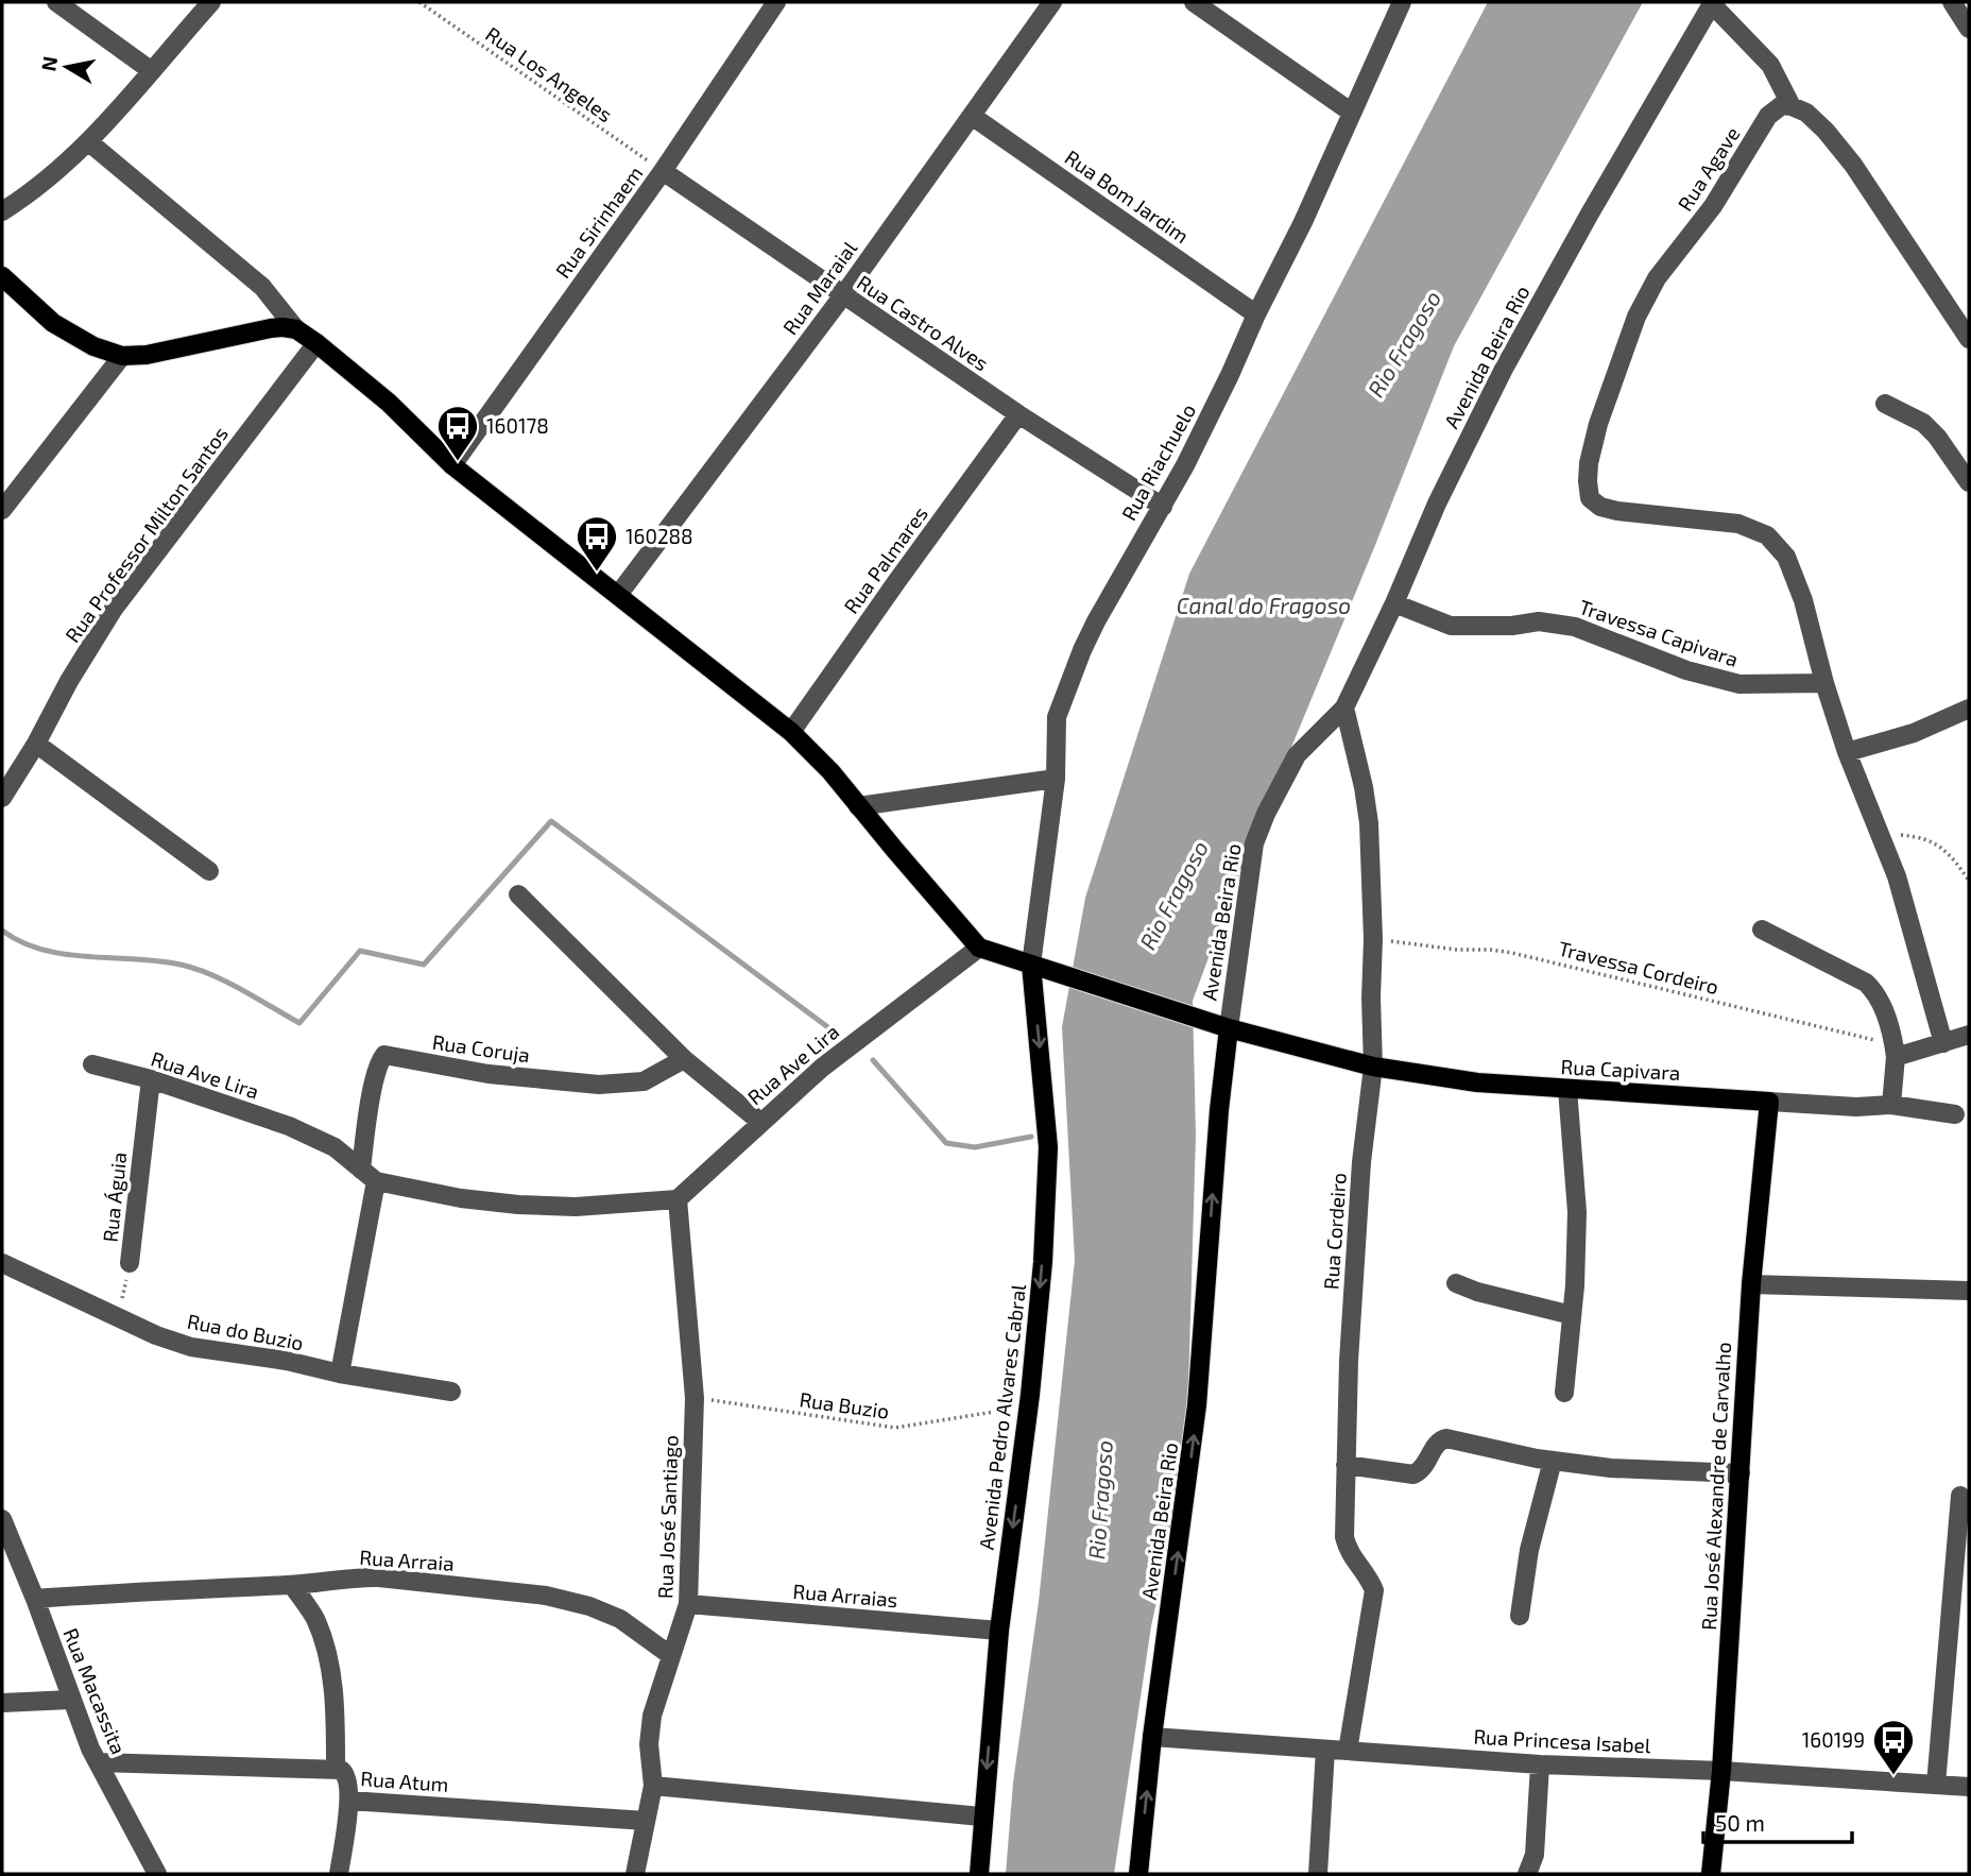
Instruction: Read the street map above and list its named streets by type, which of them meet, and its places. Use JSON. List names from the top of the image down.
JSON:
{
  "streets": {
    "main road": [
      "Avenida Beira Rio",
      "Rua Capivara",
      "Avenida Pedro Alvares Cabral",
      "Rua José Alexandre de Carvalho"
    ],
    "street": [
      "Rua Agave",
      "Rua Bom Jardim",
      "Rua Sirinhaem",
      "Rua Maraial",
      "Rua Castro Alves",
      "Rua Riachuelo",
      "Rua Professor Milton Santos",
      "Rua Palmares",
      "Travessa Capivara",
      "Rua Coruja",
      "Rua Ave Lira",
      "Rua Águia",
      "Rua Cordeiro",
      "Rua do Buzio",
      "Rua José Santiago",
      "Rua Arraia",
      "Rua Arraias",
      "Rua Macassita",
      "Rua Princesa Isabel",
      "Rua Atum"
    ],
    "path": ["Rua Los Angeles", "Travessa Cordeiro", "Rua Buzio"]
  },
  "crossings": [
    ["Rua Los Angeles", "Rua Sirinhaem"],
    ["Rua Los Angeles", "Rua Castro Alves"],
    ["Rua Agave", "Travessa Capivara"],
    ["Rua Bom Jardim", "Rua Maraial"],
    ["Rua Bom Jardim", "Rua Riachuelo"],
    ["Rua Sirinhaem", "Rua Castro Alves"],
    ["Rua Maraial", "Rua Castro Alves"],
    ["Rua Castro Alves", "Rua Riachuelo"],
    ["Rua Castro Alves", "Rua Palmares"],
    ["Avenida Beira Rio", "Travessa Capivara"],
    ["Avenida Beira Rio", "Rua Capivara"],
    ["Avenida Beira Rio", "Rua Cordeiro"],
    ["Avenida Beira Rio", "Rua Princesa Isabel"],
    ["Rua Riachuelo", "Avenida Pedro Alvares Cabral"],
    ["Travessa Cordeiro", "Rua Cordeiro"],
    ["Rua Coruja", "Rua Ave Lira"],
    ["Rua Ave Lira", "Rua Águia"],
    ["Rua Ave Lira", "Rua José Santiago"],
    ["Rua Capivara", "Rua Cordeiro"],
    ["Rua Capivara", "Rua José Alexandre de Carvalho"],
    ["Rua Águia", "Rua do Buzio"],
    ["Rua Cordeiro", "Rua Princesa Isabel"],
    ["Rua Buzio", "Avenida Pedro Alvares Cabral"],
    ["Rua Buzio", "Rua José Santiago"],
    ["Avenida Pedro Alvares Cabral", "Rua Arraias"],
    ["Rua José Alexandre de Carvalho", "Rua Princesa Isabel"],
    ["Rua José Santiago", "Rua Arraia"],
    ["Rua José Santiago", "Rua Arraias"],
    ["Rua José Santiago", "Rua Atum"],
    ["Rua Arraia", "Rua Macassita"],
    ["Rua Macassita", "Rua Atum"]
  ],
  "one_way": ["Avenida Beira Rio", "Avenida Pedro Alvares Cabral"],
  "water": ["Rio Fragoso", "Canal do Fragoso"],
  "places": {
    "bus stop": ["160178", "160288", "160199"]
  },
  "scale_bar": "50 m",
  "north": "left"
}
